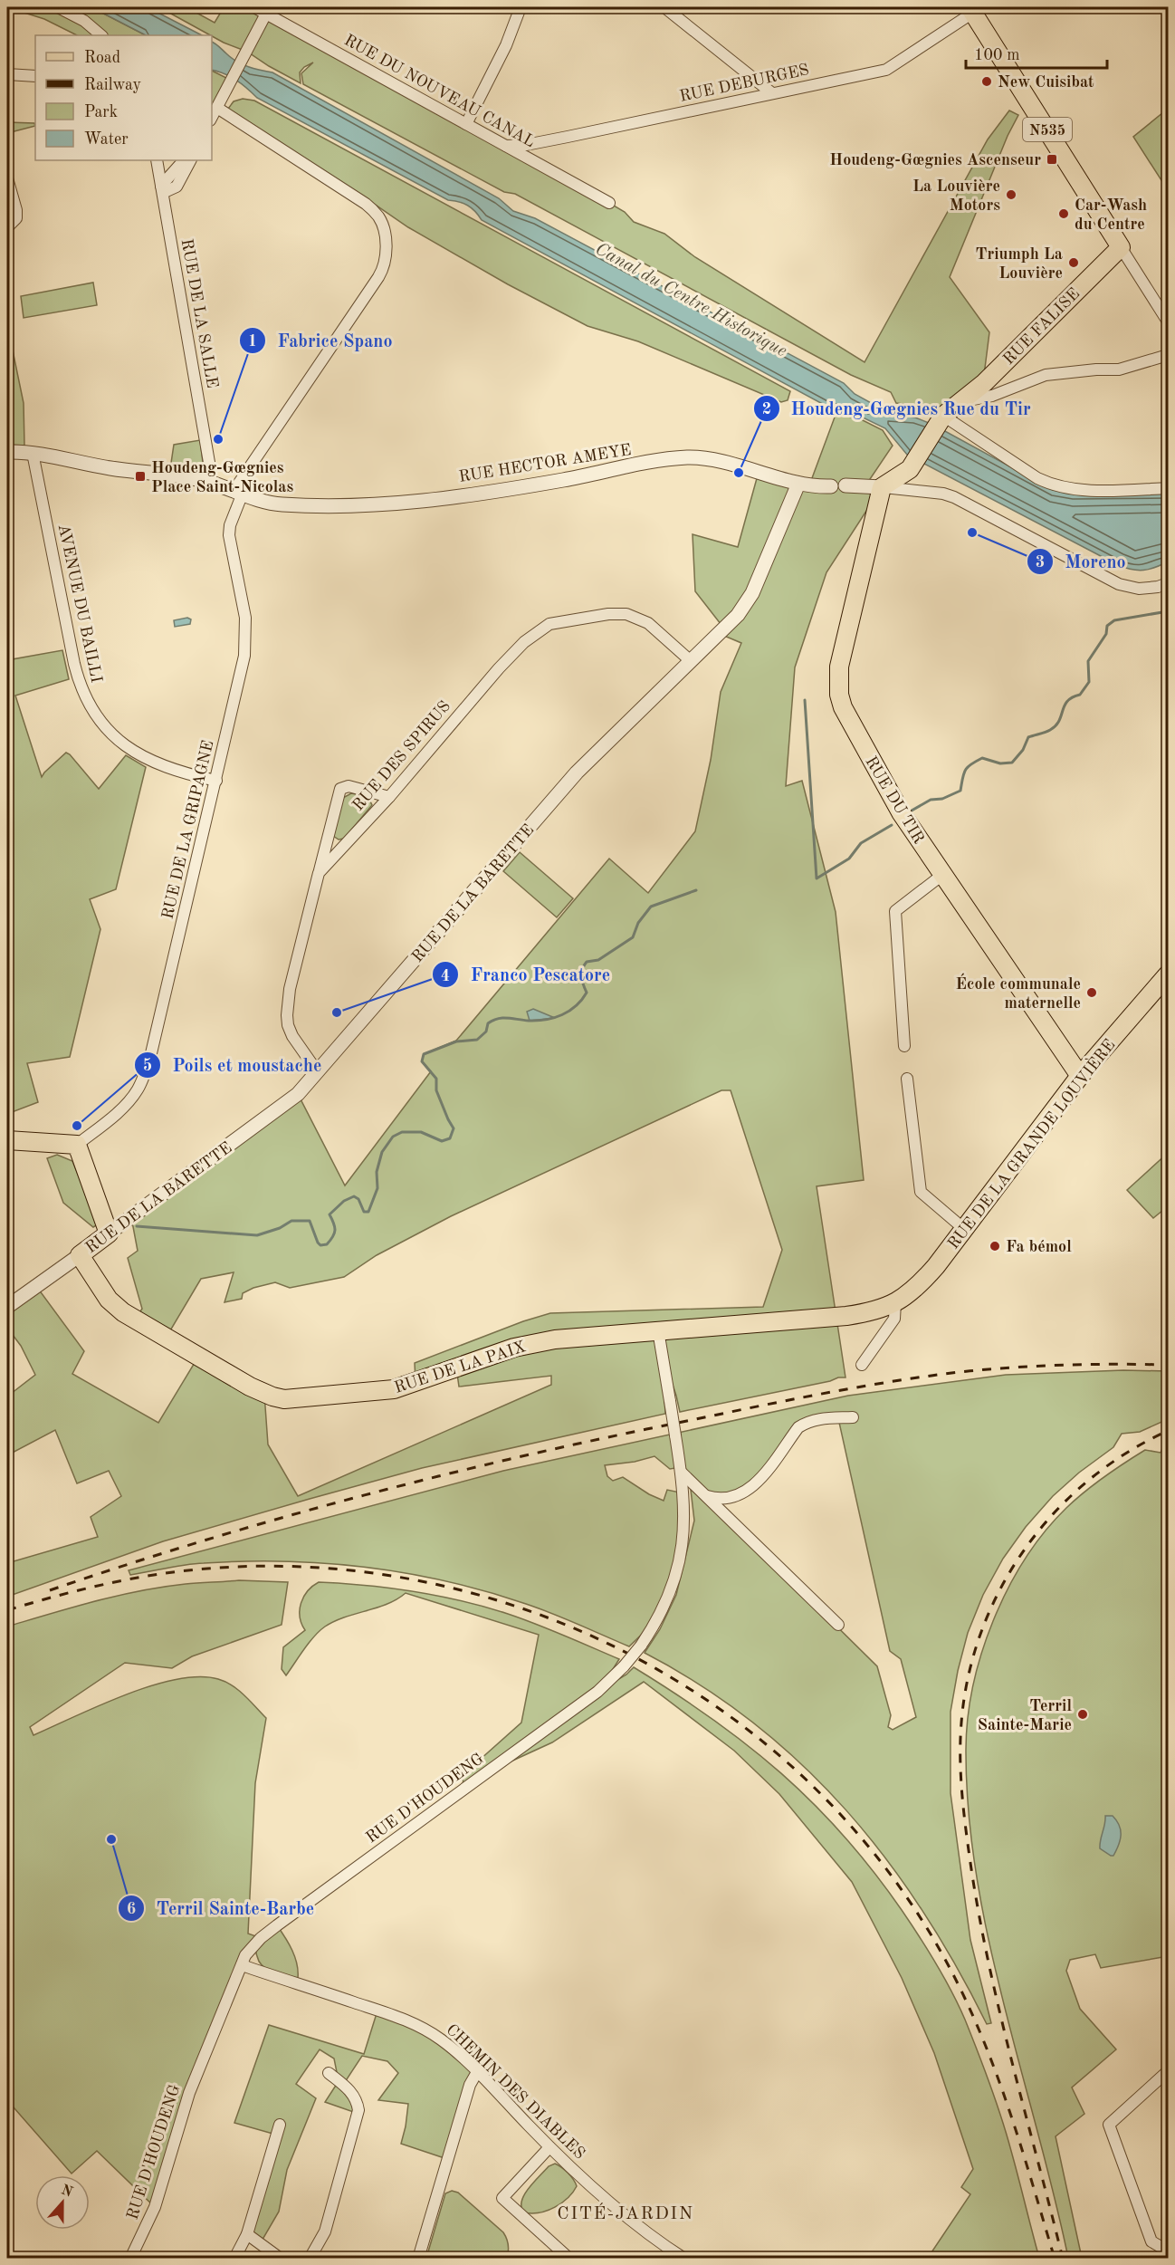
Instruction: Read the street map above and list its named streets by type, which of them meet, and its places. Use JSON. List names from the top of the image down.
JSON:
{
  "streets": {
    "main road": [
      "N535",
      "RUE FALISE",
      "RUE DU TIR",
      "RUE DE LA BARETTE",
      "RUE DE LA GRANDE LOUVIÈRE",
      "RUE DE LA PAIX"
    ],
    "street": [
      "RUE DEBURGES",
      "RUE DU NOUVEAU CANAL",
      "RUE DE LA SALLE",
      "RUE HECTOR AMEYE",
      "AVENUE DU BAILLI",
      "RUE DES SPIRUS",
      "RUE DE LA GRIPAGNE",
      "RUE D'HOUDENG",
      "CHEMIN DES DIABLES"
    ]
  },
  "crossings": [
    ["RUE DEBURGES", "RUE DU NOUVEAU CANAL"],
    ["RUE DEBURGES", "N535"],
    ["N535", "RUE FALISE"],
    ["RUE DE LA SALLE", "RUE HECTOR AMEYE"],
    ["RUE FALISE", "RUE DU TIR"],
    ["RUE HECTOR AMEYE", "AVENUE DU BAILLI"],
    ["RUE HECTOR AMEYE", "RUE DE LA GRIPAGNE"],
    ["RUE HECTOR AMEYE", "RUE DE LA BARETTE"],
    ["AVENUE DU BAILLI", "RUE DE LA GRIPAGNE"],
    ["RUE DES SPIRUS", "RUE DE LA BARETTE"],
    ["RUE DU TIR", "RUE DE LA GRANDE LOUVIÈRE"],
    ["RUE DE LA BARETTE", "RUE DE LA PAIX"],
    ["RUE DE LA GRANDE LOUVIÈRE", "RUE DE LA PAIX"],
    ["RUE DE LA PAIX", "RUE D'HOUDENG"],
    ["RUE D'HOUDENG", "CHEMIN DES DIABLES"]
  ],
  "districts": ["CITÉ-JARDIN"],
  "water": ["Canal du Centre Historique"],
  "places": {
    "other": [
      "New Cuisibat",
      "La Louvière Motors",
      "Car-Wash du Centre",
      "Triumph La Louvière",
      "Fabrice Spano",
      "Houdeng-Gœgnies Rue du Tir",
      "Moreno",
      "École communale maternelle",
      "Franco Pescatore",
      "Poils et moustache",
      "Fa bémol",
      "Terril Sainte-Marie",
      "Terril Sainte-Barbe"
    ],
    "transit": ["Houdeng-Gœgnies Ascenseur", "Houdeng-Gœgnies Place Saint-Nicolas"]
  },
  "legend": [
    "Road",
    "Railway",
    "Park",
    "Water"
  ],
  "scale_bar": "100 m",
  "north": "top"
}
